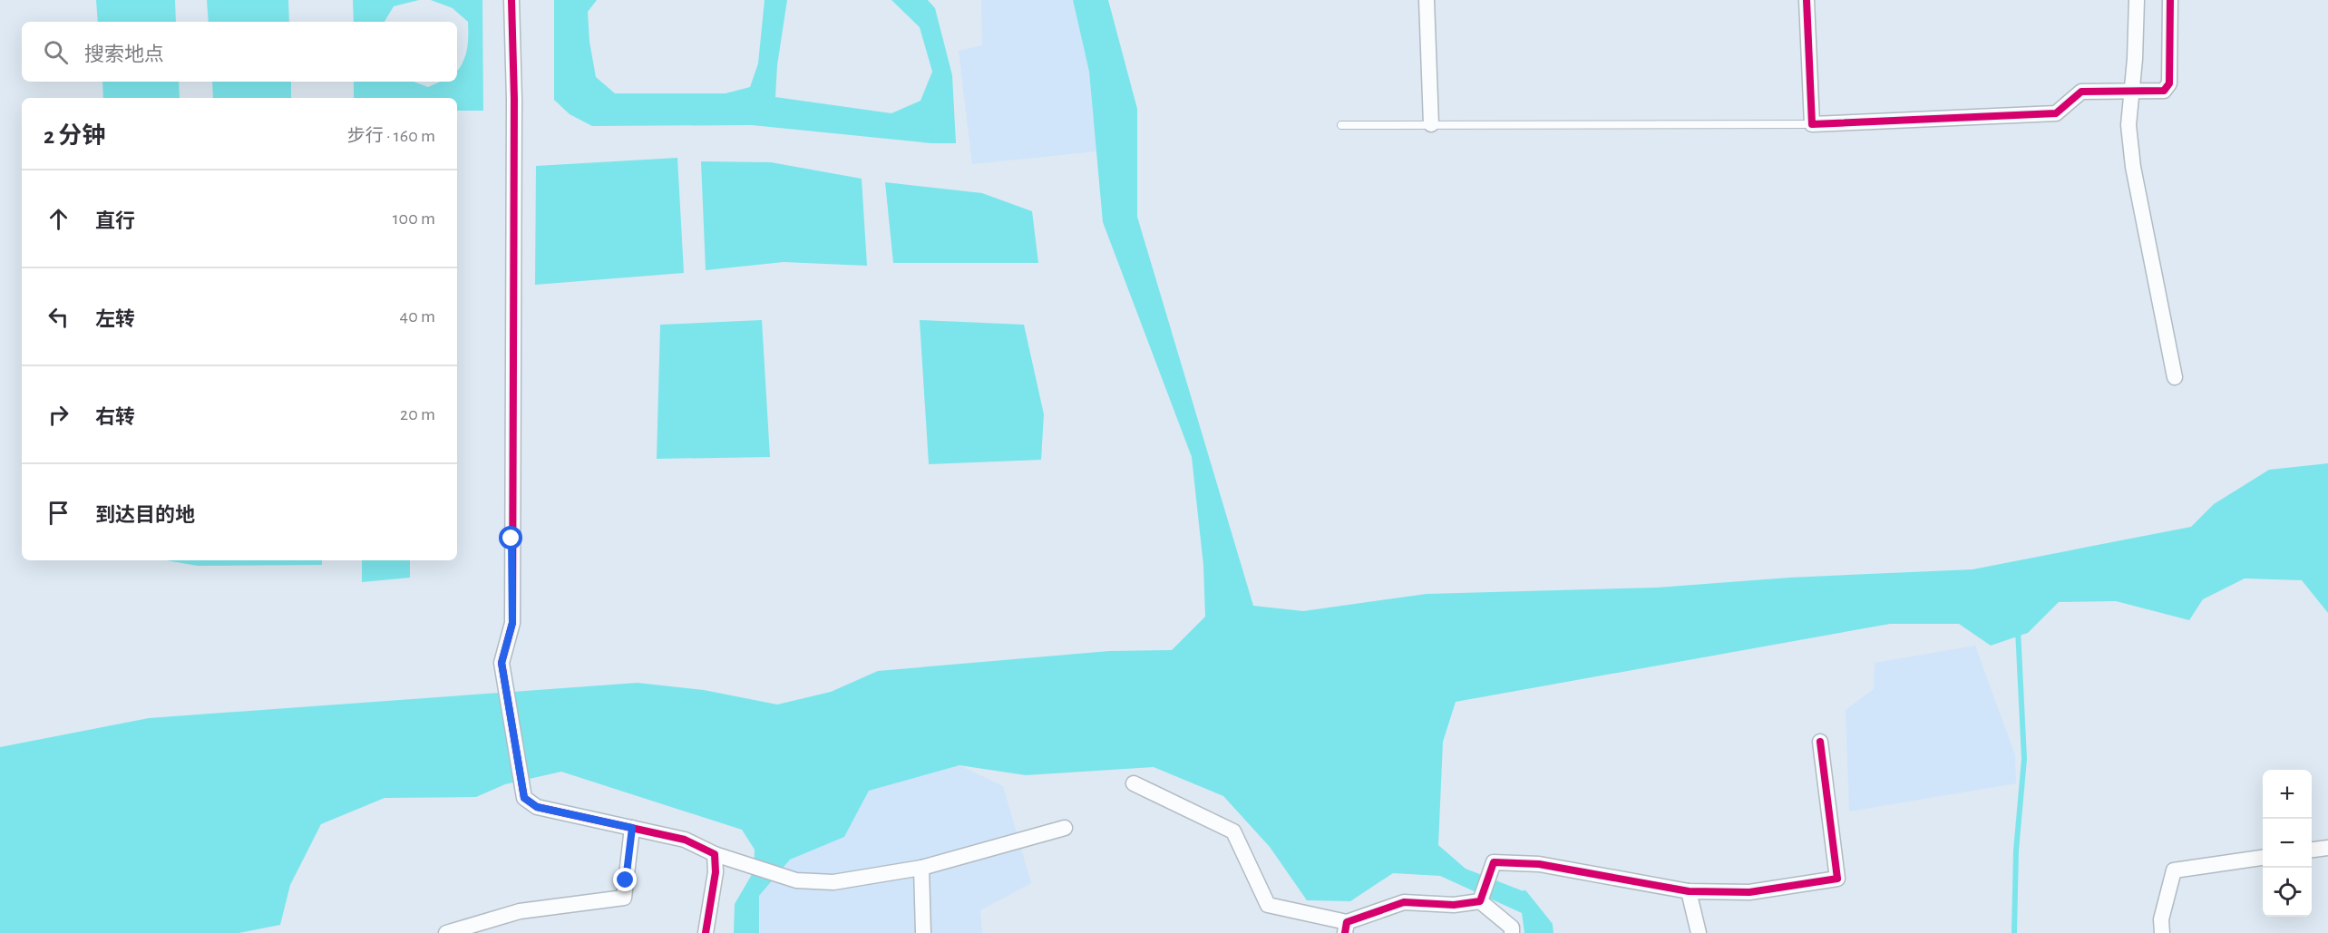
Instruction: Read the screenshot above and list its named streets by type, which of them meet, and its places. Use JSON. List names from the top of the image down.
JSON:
{
  "page": {
    "search": "搜索地点",
    "heading": ["2 分钟", "步行 · 160 m"],
    "list": [
      ["直行", "100 m"],
      ["左转", "40 m"],
      ["右转", "20 m"],
      "到达目的地"
    ],
    "map_buttons": ["+", "−"]
  }
}
